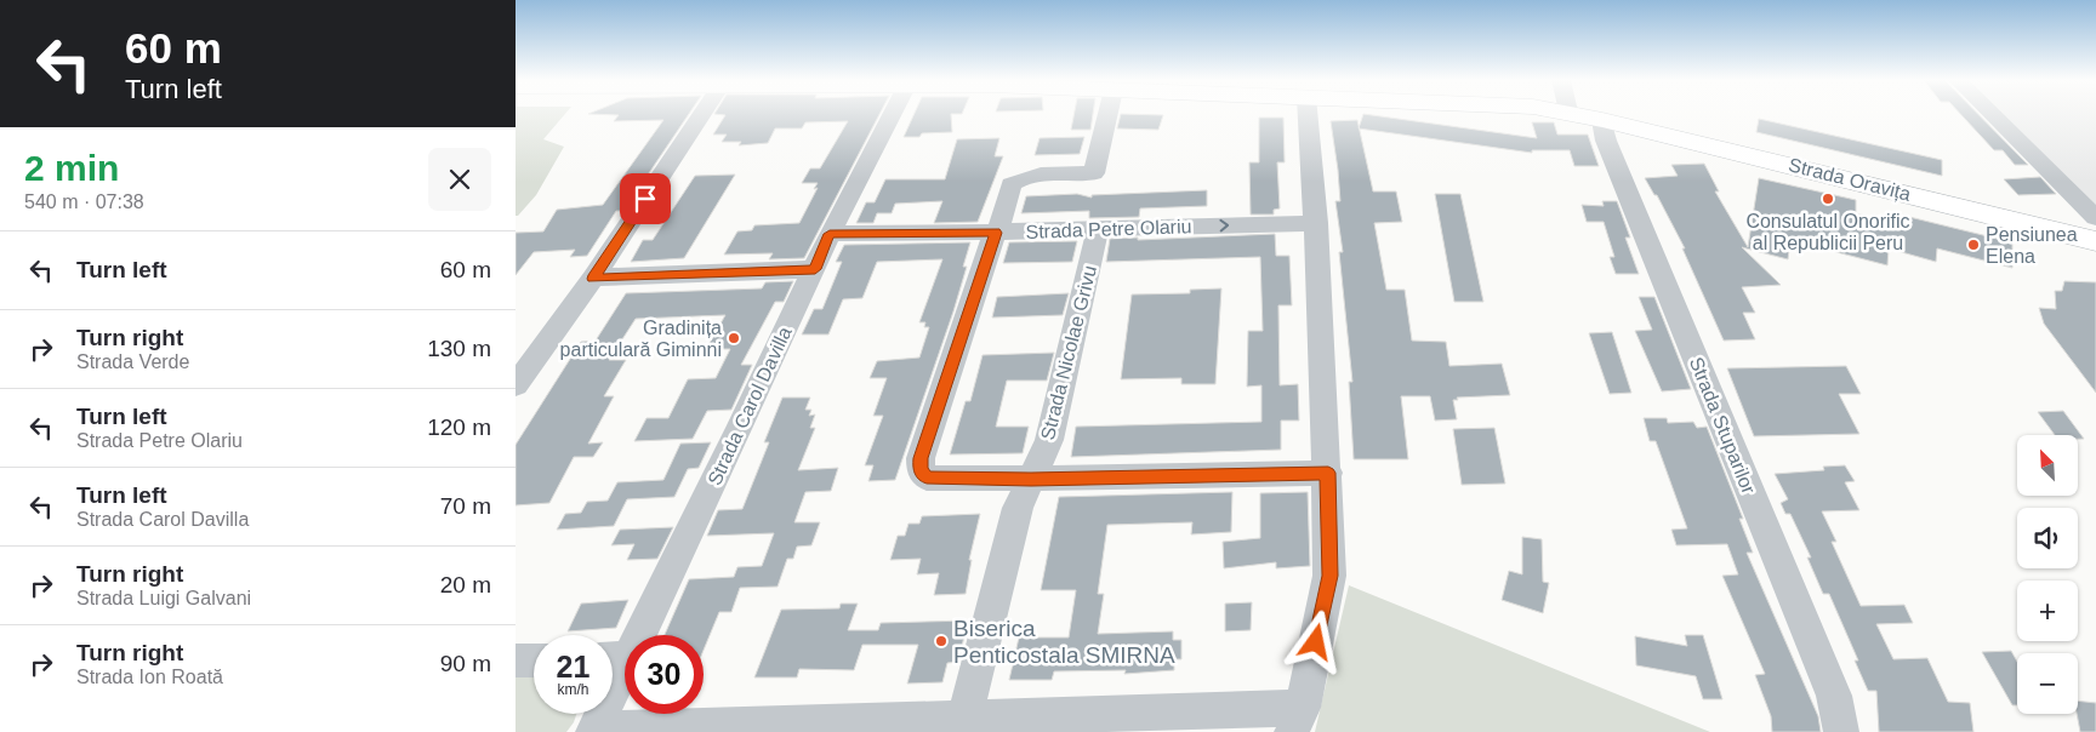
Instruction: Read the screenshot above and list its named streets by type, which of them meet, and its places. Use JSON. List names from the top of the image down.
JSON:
{
  "streets": {
    "main road": ["Strada Oravița"],
    "street": [
      "Strada Petre Olariu",
      "Strada Nicolae Grivu",
      "Strada Carol Davilla",
      "Strada Stuparilor"
    ]
  },
  "crossings": [
    ["Strada Oravița", "Strada Stuparilor"],
    ["Strada Petre Olariu", "Strada Nicolae Grivu"],
    ["Strada Petre Olariu", "Strada Carol Davilla"]
  ],
  "one_way": ["Strada Petre Olariu"],
  "places": [
    "Consulatul Onorific al Republicii Peru",
    "Pensiunea Elena",
    "Gradinița particulară Giminni",
    "Biserica Penticostala SMIRNA"
  ],
  "north": "top left",
  "page": {
    "turn": ["60 m", "Turn left"],
    "heading": ["2 min", "540 m · 07:38"],
    "list": [
      {
        "name": "Turn left",
        "value": "60 m"
      },
      {
        "name": "Turn right",
        "note": "Strada Verde",
        "value": "130 m"
      },
      {
        "name": "Turn left",
        "note": "Strada Petre Olariu",
        "value": "120 m"
      },
      {
        "name": "Turn left",
        "note": "Strada Carol Davilla",
        "value": "70 m"
      },
      {
        "name": "Turn right",
        "note": "Strada Luigi Galvani",
        "value": "20 m"
      },
      {
        "name": "Turn right",
        "note": "Strada Ion Roată",
        "value": "90 m"
      }
    ],
    "map_buttons": ["+", "−"],
    "speed": "21 km/h",
    "limit": "30"
  }
}
